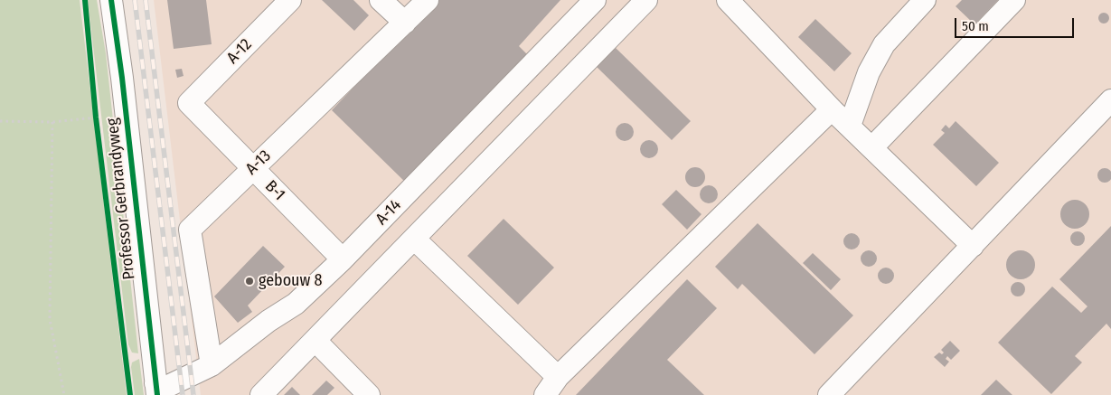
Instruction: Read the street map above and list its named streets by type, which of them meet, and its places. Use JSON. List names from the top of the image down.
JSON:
{
  "streets": {
    "street": [
      "A-12",
      "A-13",
      "B-1",
      "Professor Gerbrandyweg",
      "A-14"
    ]
  },
  "crossings": [
    ["A-12", "B-1"],
    ["A-13", "B-1"],
    ["A-13", "A-14"],
    ["B-1", "A-14"],
    ["Professor Gerbrandyweg", "A-14"]
  ],
  "places": ["gebouw 8"],
  "scale_bar": "50 m"
}
